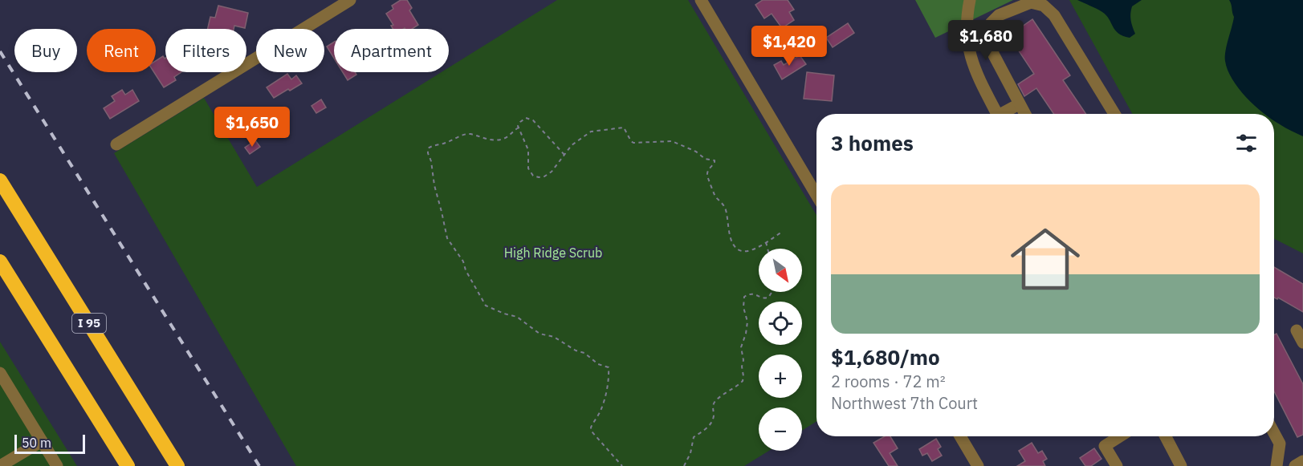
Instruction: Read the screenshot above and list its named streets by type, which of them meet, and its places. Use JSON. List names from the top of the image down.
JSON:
{
  "streets": {
    "highway": ["I 95"]
  },
  "parks": ["High Ridge Scrub"],
  "scale_bar": "50 m",
  "north": "bottom right",
  "page": {
    "price": ["$1,680", "$1,420", "$1,650"],
    "chip": [
      "Buy",
      "Rent",
      "Filters",
      "New",
      "Apartment"
    ],
    "heading": "3 homes",
    "list": [
      {
        "name": "$1,680/mo",
        "note": "2 rooms · 72 m² · Northwest 7th Court"
      }
    ],
    "map_buttons": ["+", "−"],
    "scale": "50 m"
  }
}
